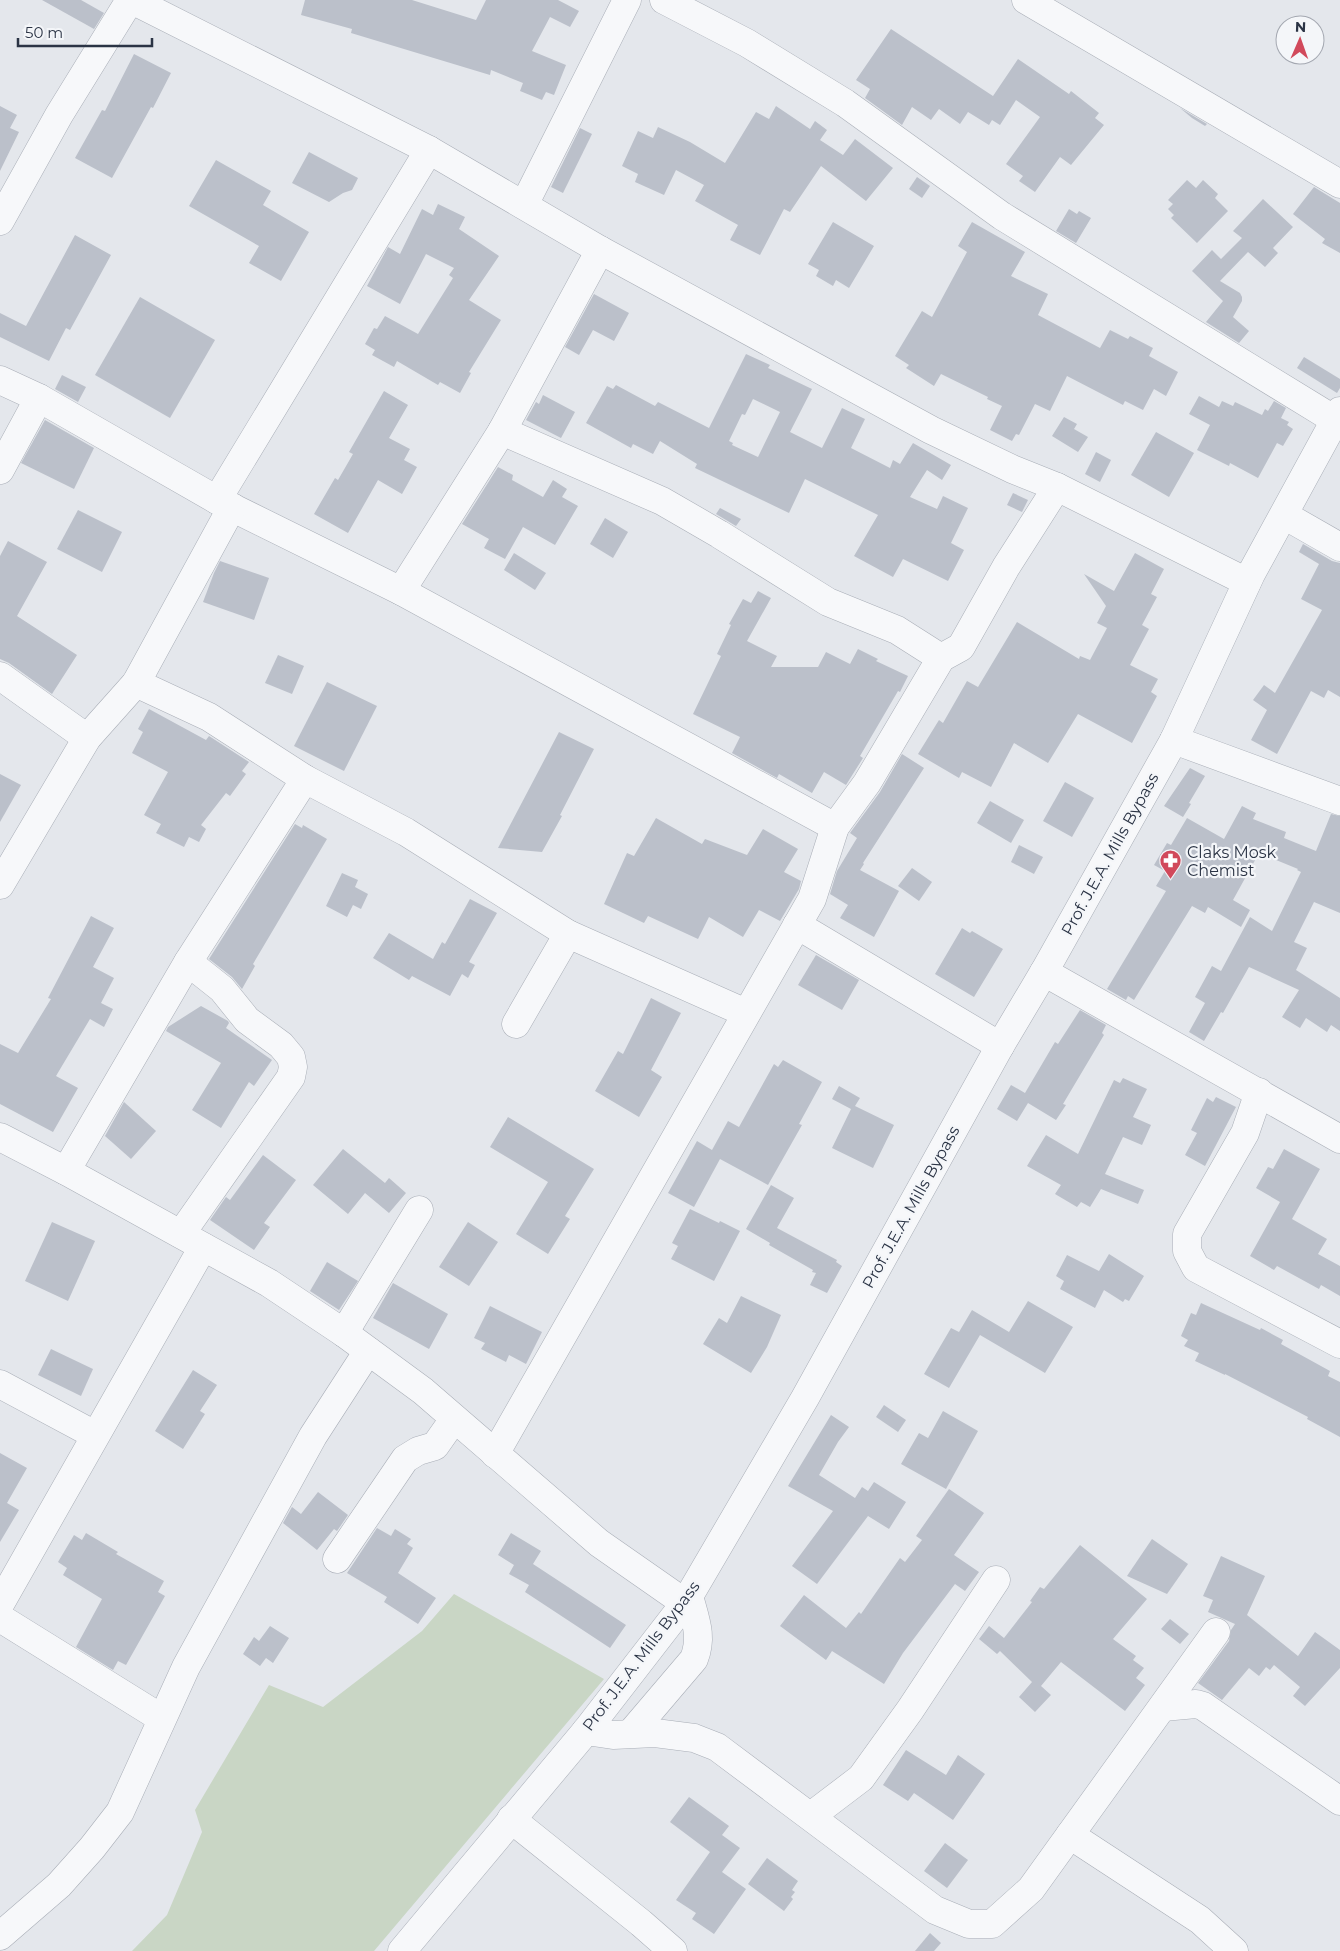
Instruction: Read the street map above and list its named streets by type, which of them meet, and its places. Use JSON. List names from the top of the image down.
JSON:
{
  "streets": {
    "street": ["Prof. J.E.A. Mills Bypass"]
  },
  "places": {
    "pharmacy": ["Claks Mosk Chemist"]
  },
  "scale_bar": "50 m",
  "north": "top"
}
